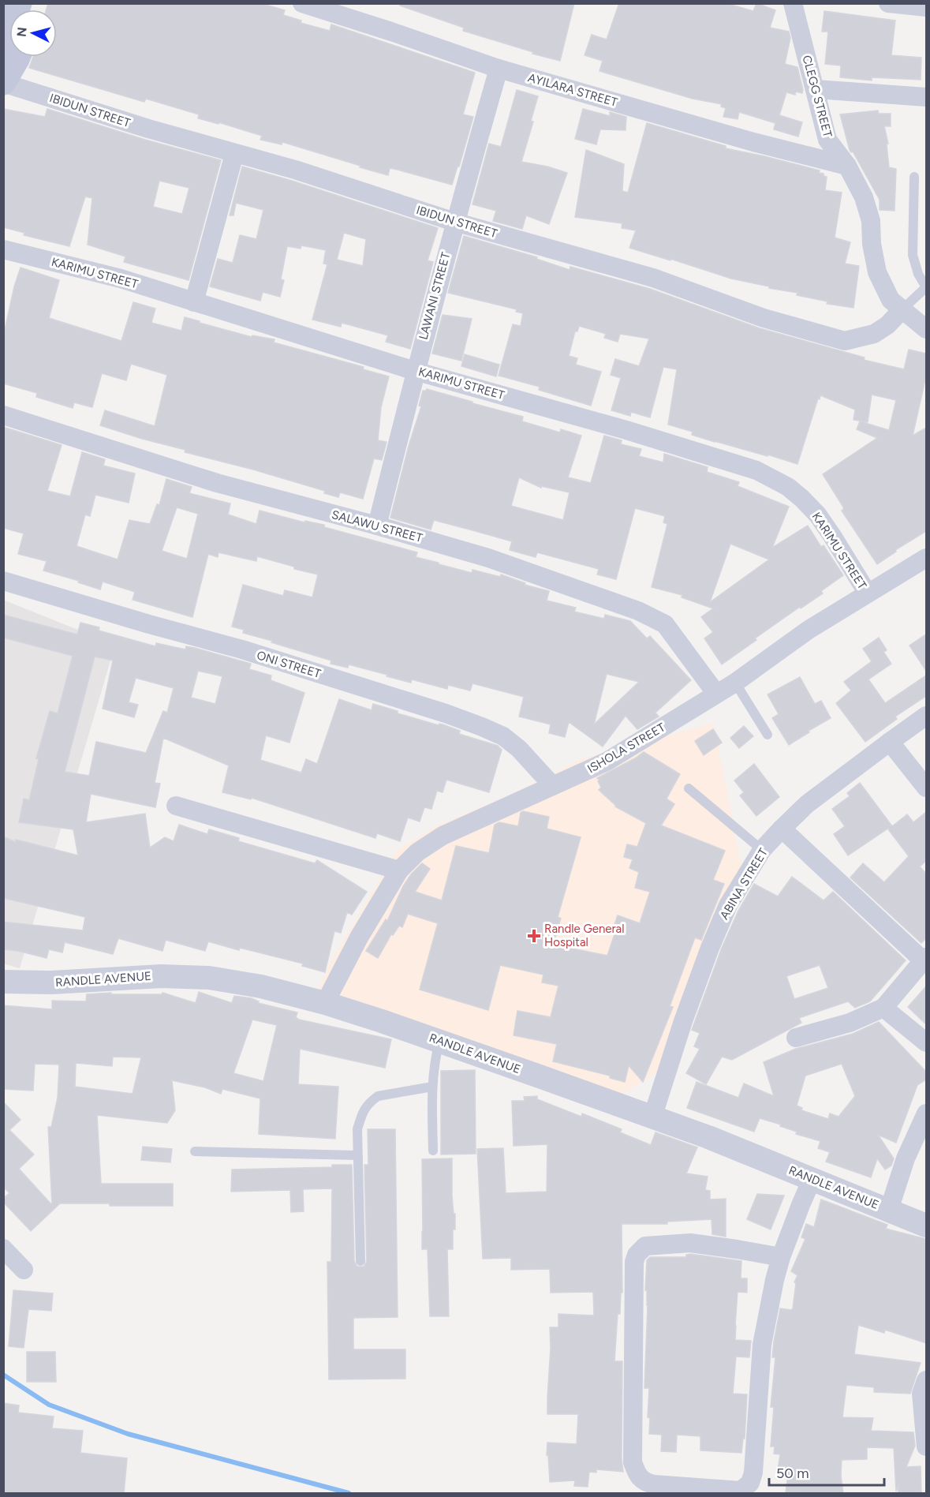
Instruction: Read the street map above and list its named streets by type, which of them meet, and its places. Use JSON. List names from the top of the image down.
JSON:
{
  "streets": {
    "street": [
      "AYILARA STREET",
      "CLEGG STREET",
      "IBIDUN STREET",
      "KARIMU STREET",
      "LAWANI STREET",
      "SALAWU STREET",
      "ONI STREET",
      "ISHOLA STREET",
      "ABINA STREET",
      "RANDLE AVENUE"
    ]
  },
  "crossings": [
    ["AYILARA STREET", "CLEGG STREET"],
    ["AYILARA STREET", "LAWANI STREET"],
    ["CLEGG STREET", "IBIDUN STREET"],
    ["IBIDUN STREET", "LAWANI STREET"],
    ["KARIMU STREET", "LAWANI STREET"],
    ["KARIMU STREET", "ISHOLA STREET"],
    ["LAWANI STREET", "SALAWU STREET"],
    ["SALAWU STREET", "ISHOLA STREET"],
    ["ONI STREET", "ISHOLA STREET"],
    ["ISHOLA STREET", "RANDLE AVENUE"],
    ["ABINA STREET", "RANDLE AVENUE"]
  ],
  "places": {
    "health": ["Randle General Hospital"]
  },
  "scale_bar": "50 m",
  "north": "left"
}
